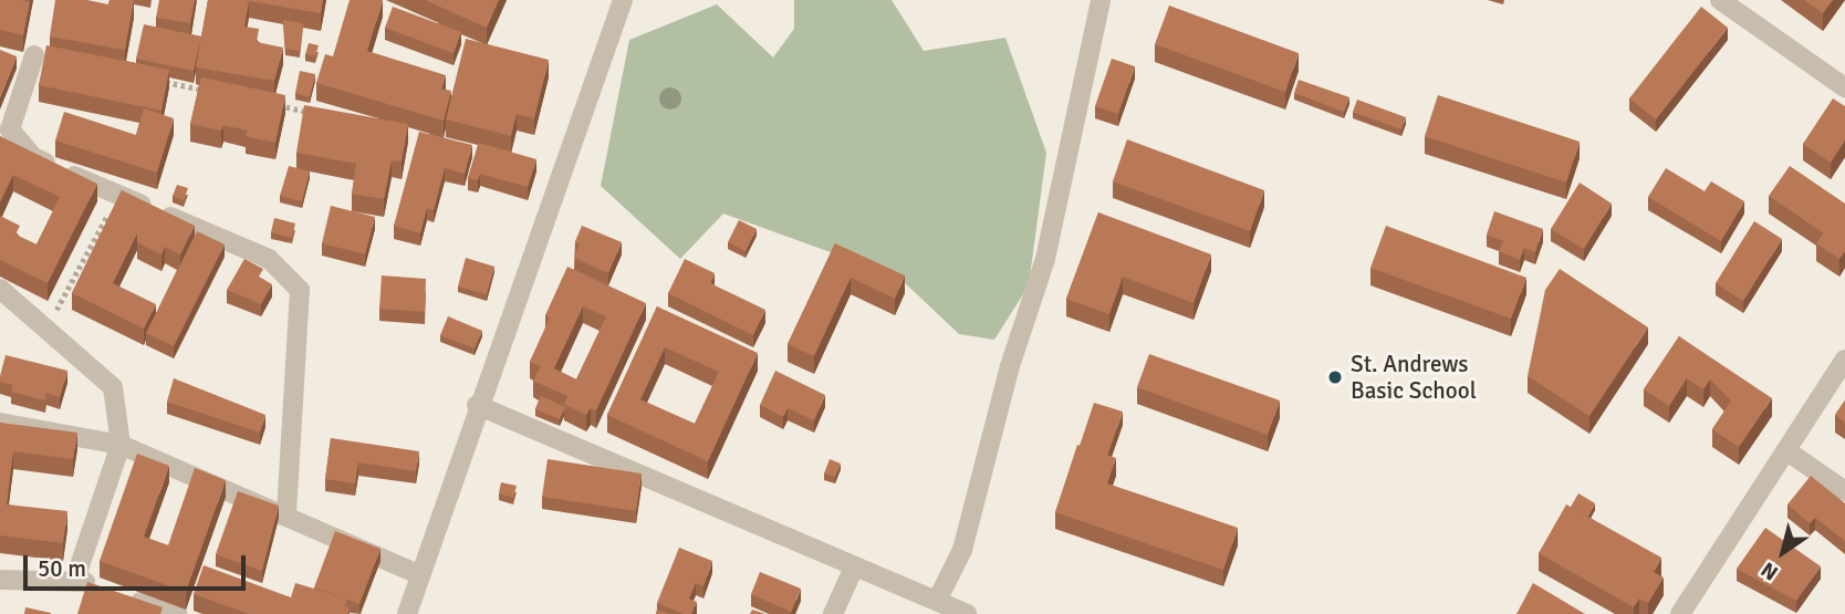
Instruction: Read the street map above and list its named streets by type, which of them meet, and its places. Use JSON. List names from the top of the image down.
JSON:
{
  "places": ["St. Andrews Basic School"],
  "scale_bar": "50 m",
  "north": "bottom left"
}
